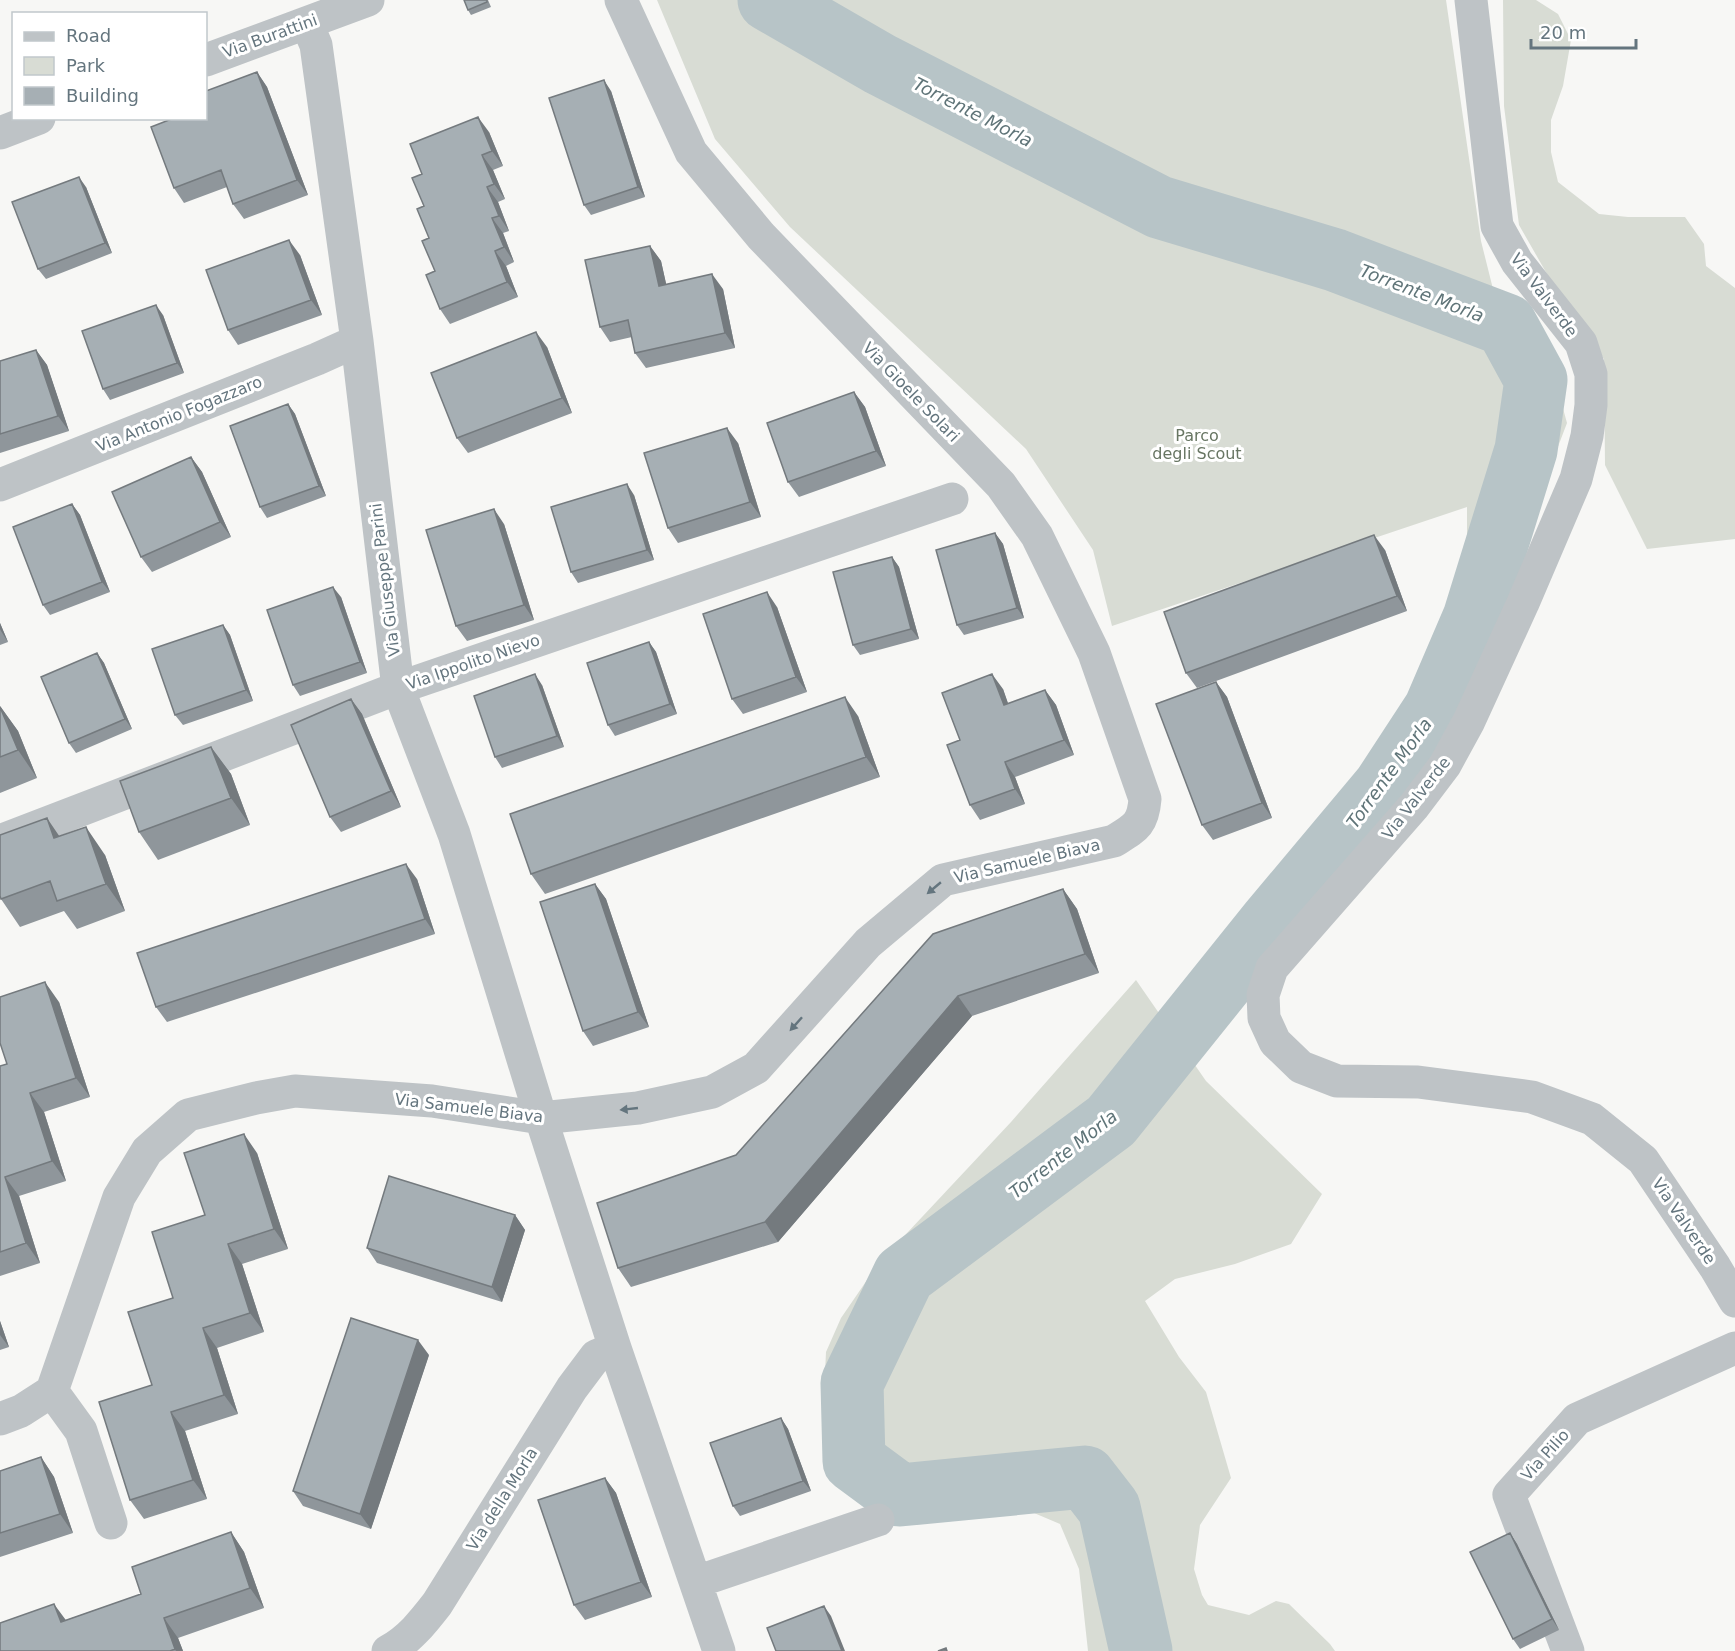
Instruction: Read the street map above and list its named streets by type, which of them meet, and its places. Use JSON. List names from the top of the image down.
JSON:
{
  "streets": {
    "street": [
      "Via Burattini",
      "Via Valverde",
      "Via Gioele Solari",
      "Via Antonio Fogazzaro",
      "Via Giuseppe Parini",
      "Via Ippolito Nievo",
      "Via Samuele Biava",
      "Via Pilio",
      "Via della Morla"
    ]
  },
  "crossings": [
    ["Via Burattini", "Via Giuseppe Parini"],
    ["Via Gioele Solari", "Via Samuele Biava"],
    ["Via Antonio Fogazzaro", "Via Giuseppe Parini"],
    ["Via Giuseppe Parini", "Via Ippolito Nievo"],
    ["Via Giuseppe Parini", "Via Samuele Biava"]
  ],
  "one_way": ["Via Samuele Biava"],
  "water": ["Torrente Morla"],
  "parks": ["Parco degli Scout"],
  "legend": ["Road", "Park", "Building"],
  "scale_bar": "20 m"
}
